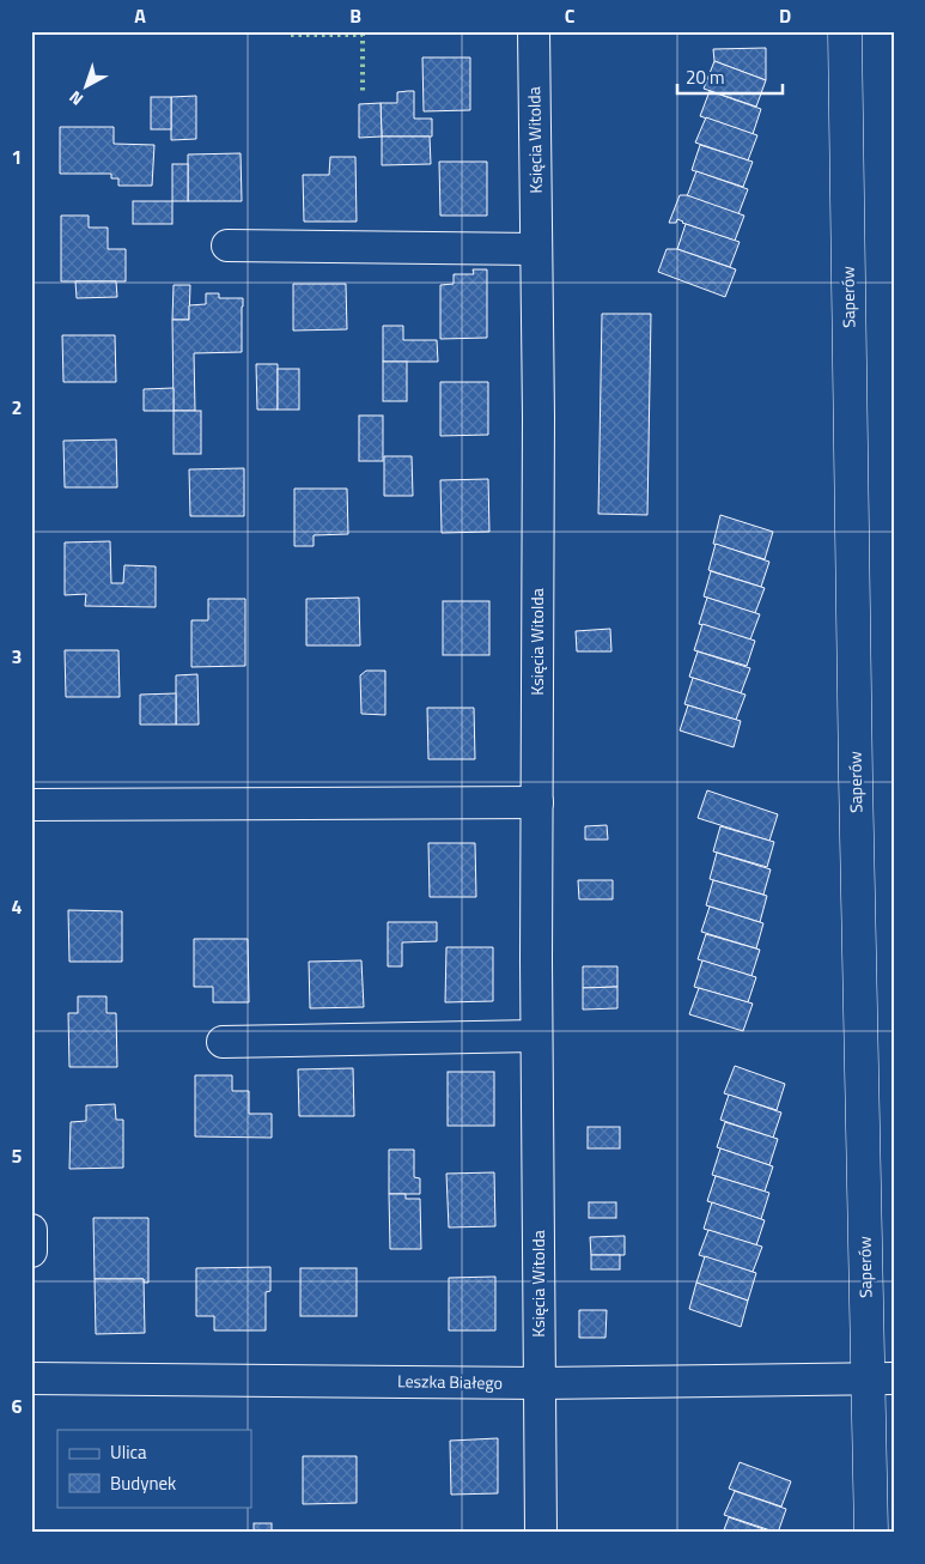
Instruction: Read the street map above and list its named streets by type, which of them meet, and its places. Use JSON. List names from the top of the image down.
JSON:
{
  "streets": {
    "street": ["Księcia Witolda", "Saperów", "Leszka Białego"]
  },
  "crossings": [
    ["Księcia Witolda", "Leszka Białego"],
    ["Saperów", "Leszka Białego"]
  ],
  "legend": ["Ulica", "Budynek"],
  "scale_bar": "20 m",
  "north": "bottom left",
  "grid": {
    "columns": [
      "A",
      "B",
      "C",
      "D"
    ],
    "rows": [
      "1",
      "2",
      "3",
      "4",
      "5",
      "6"
    ]
  }
}
